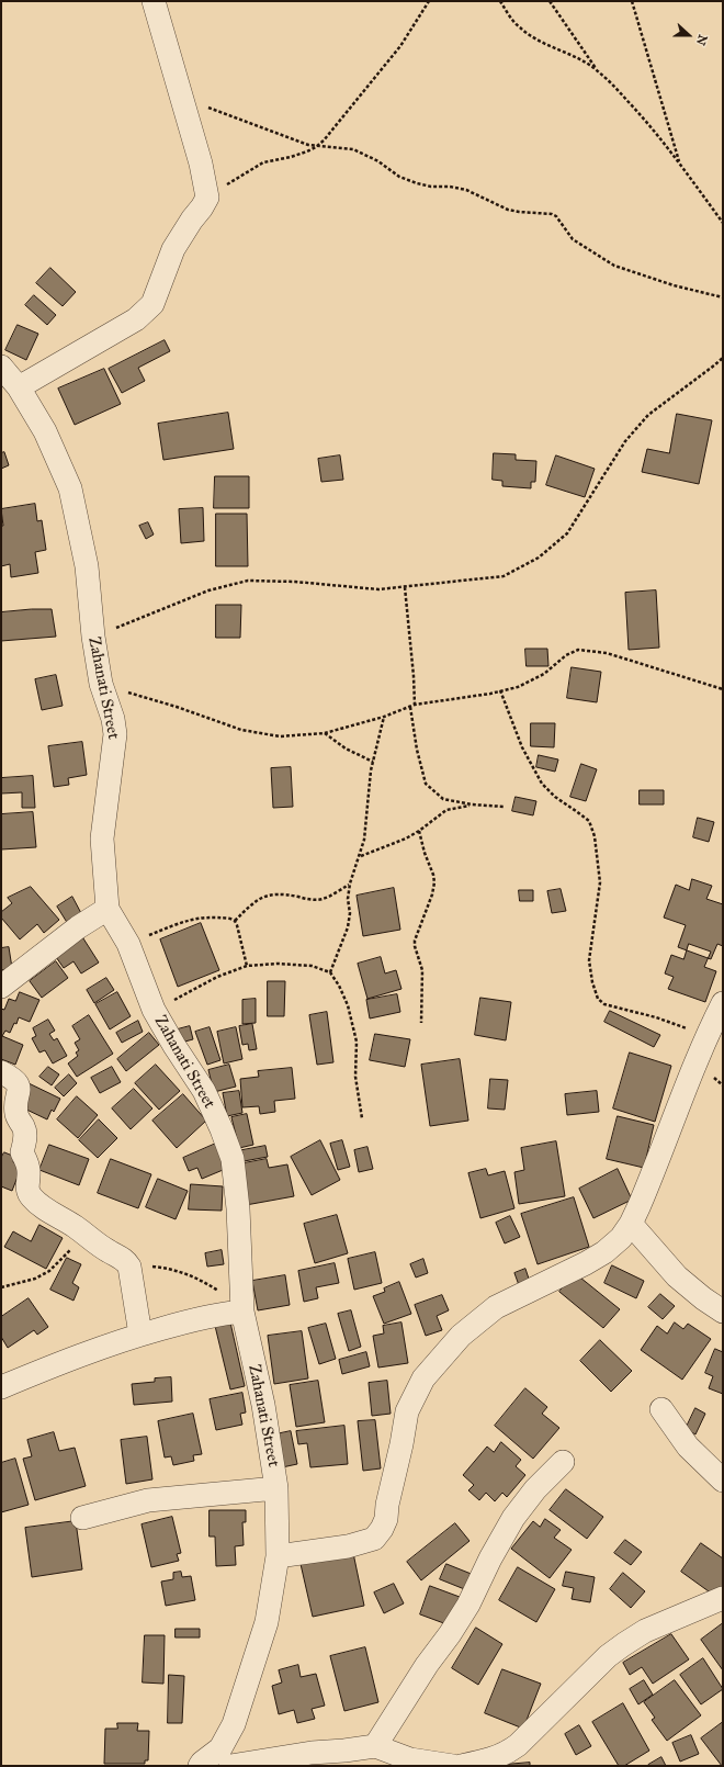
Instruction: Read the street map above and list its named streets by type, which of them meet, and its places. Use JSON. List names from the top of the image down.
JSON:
{
  "streets": {
    "street": ["Zahanati Street"]
  },
  "north": "right"
}
